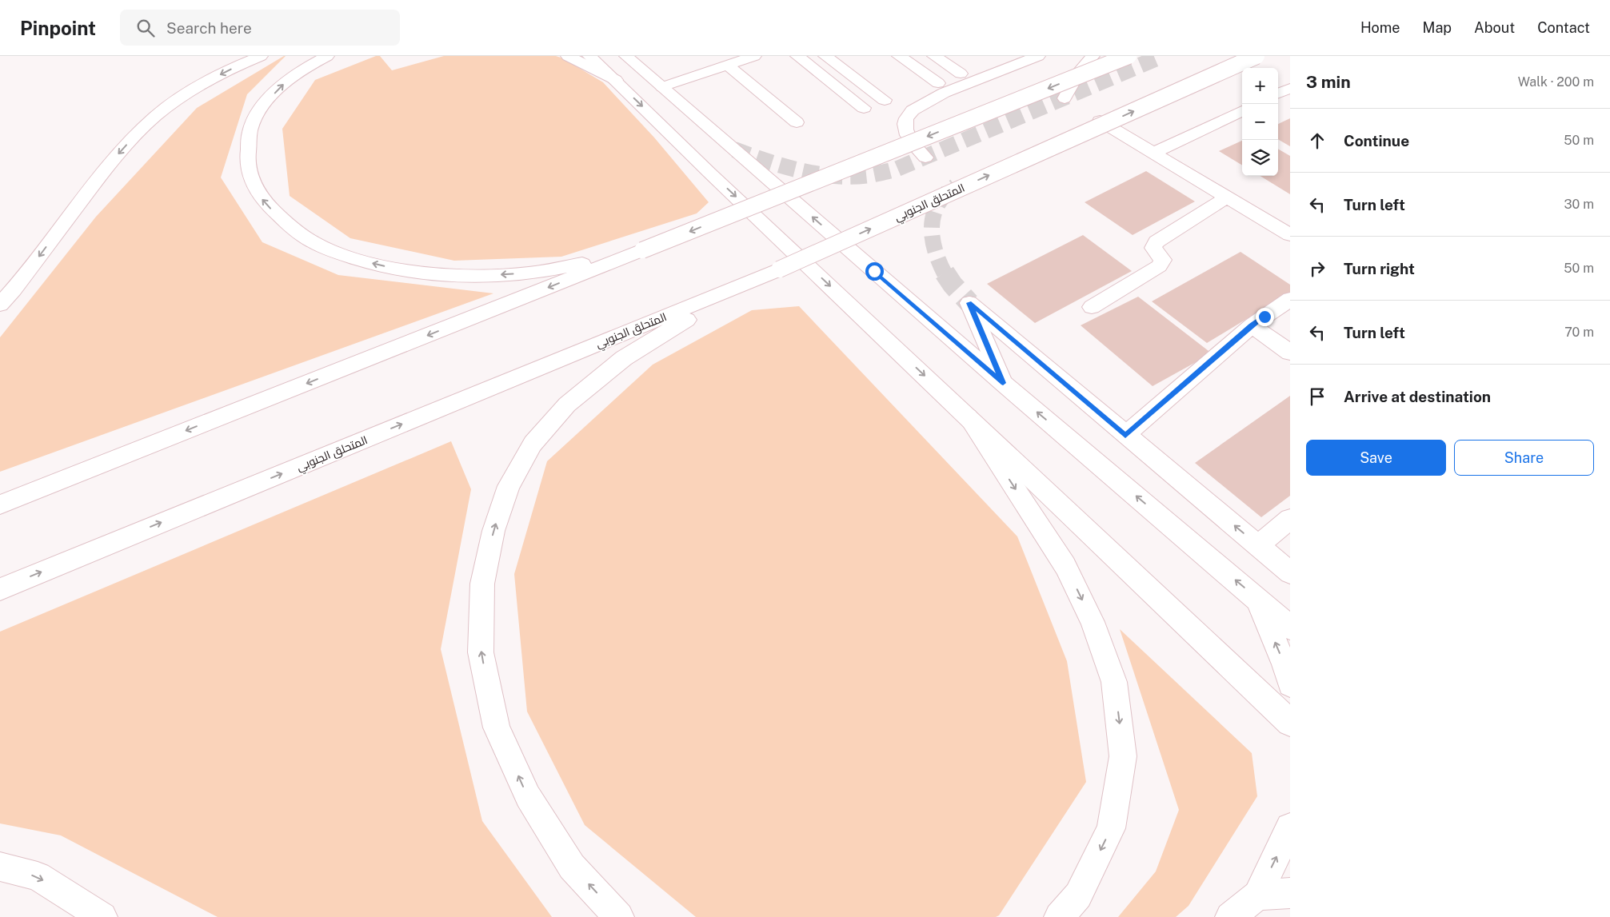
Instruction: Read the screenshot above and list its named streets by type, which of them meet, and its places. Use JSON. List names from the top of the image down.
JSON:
{
  "streets": {
    "main road": ["المتحلق الجنوبي"]
  },
  "page": {
    "header": "Pinpoint",
    "search": "Search here",
    "nav": [
      "Home",
      "Map",
      "About",
      "Contact"
    ],
    "heading": ["3 min", "Walk · 200 m"],
    "map_buttons": ["+", "−"],
    "list": [
      ["Continue", "50 m"],
      ["Turn left", "30 m"],
      ["Turn right", "50 m"],
      ["Turn left", "70 m"],
      "Arrive at destination"
    ],
    "buttons": ["Save", "Share"]
  }
}
